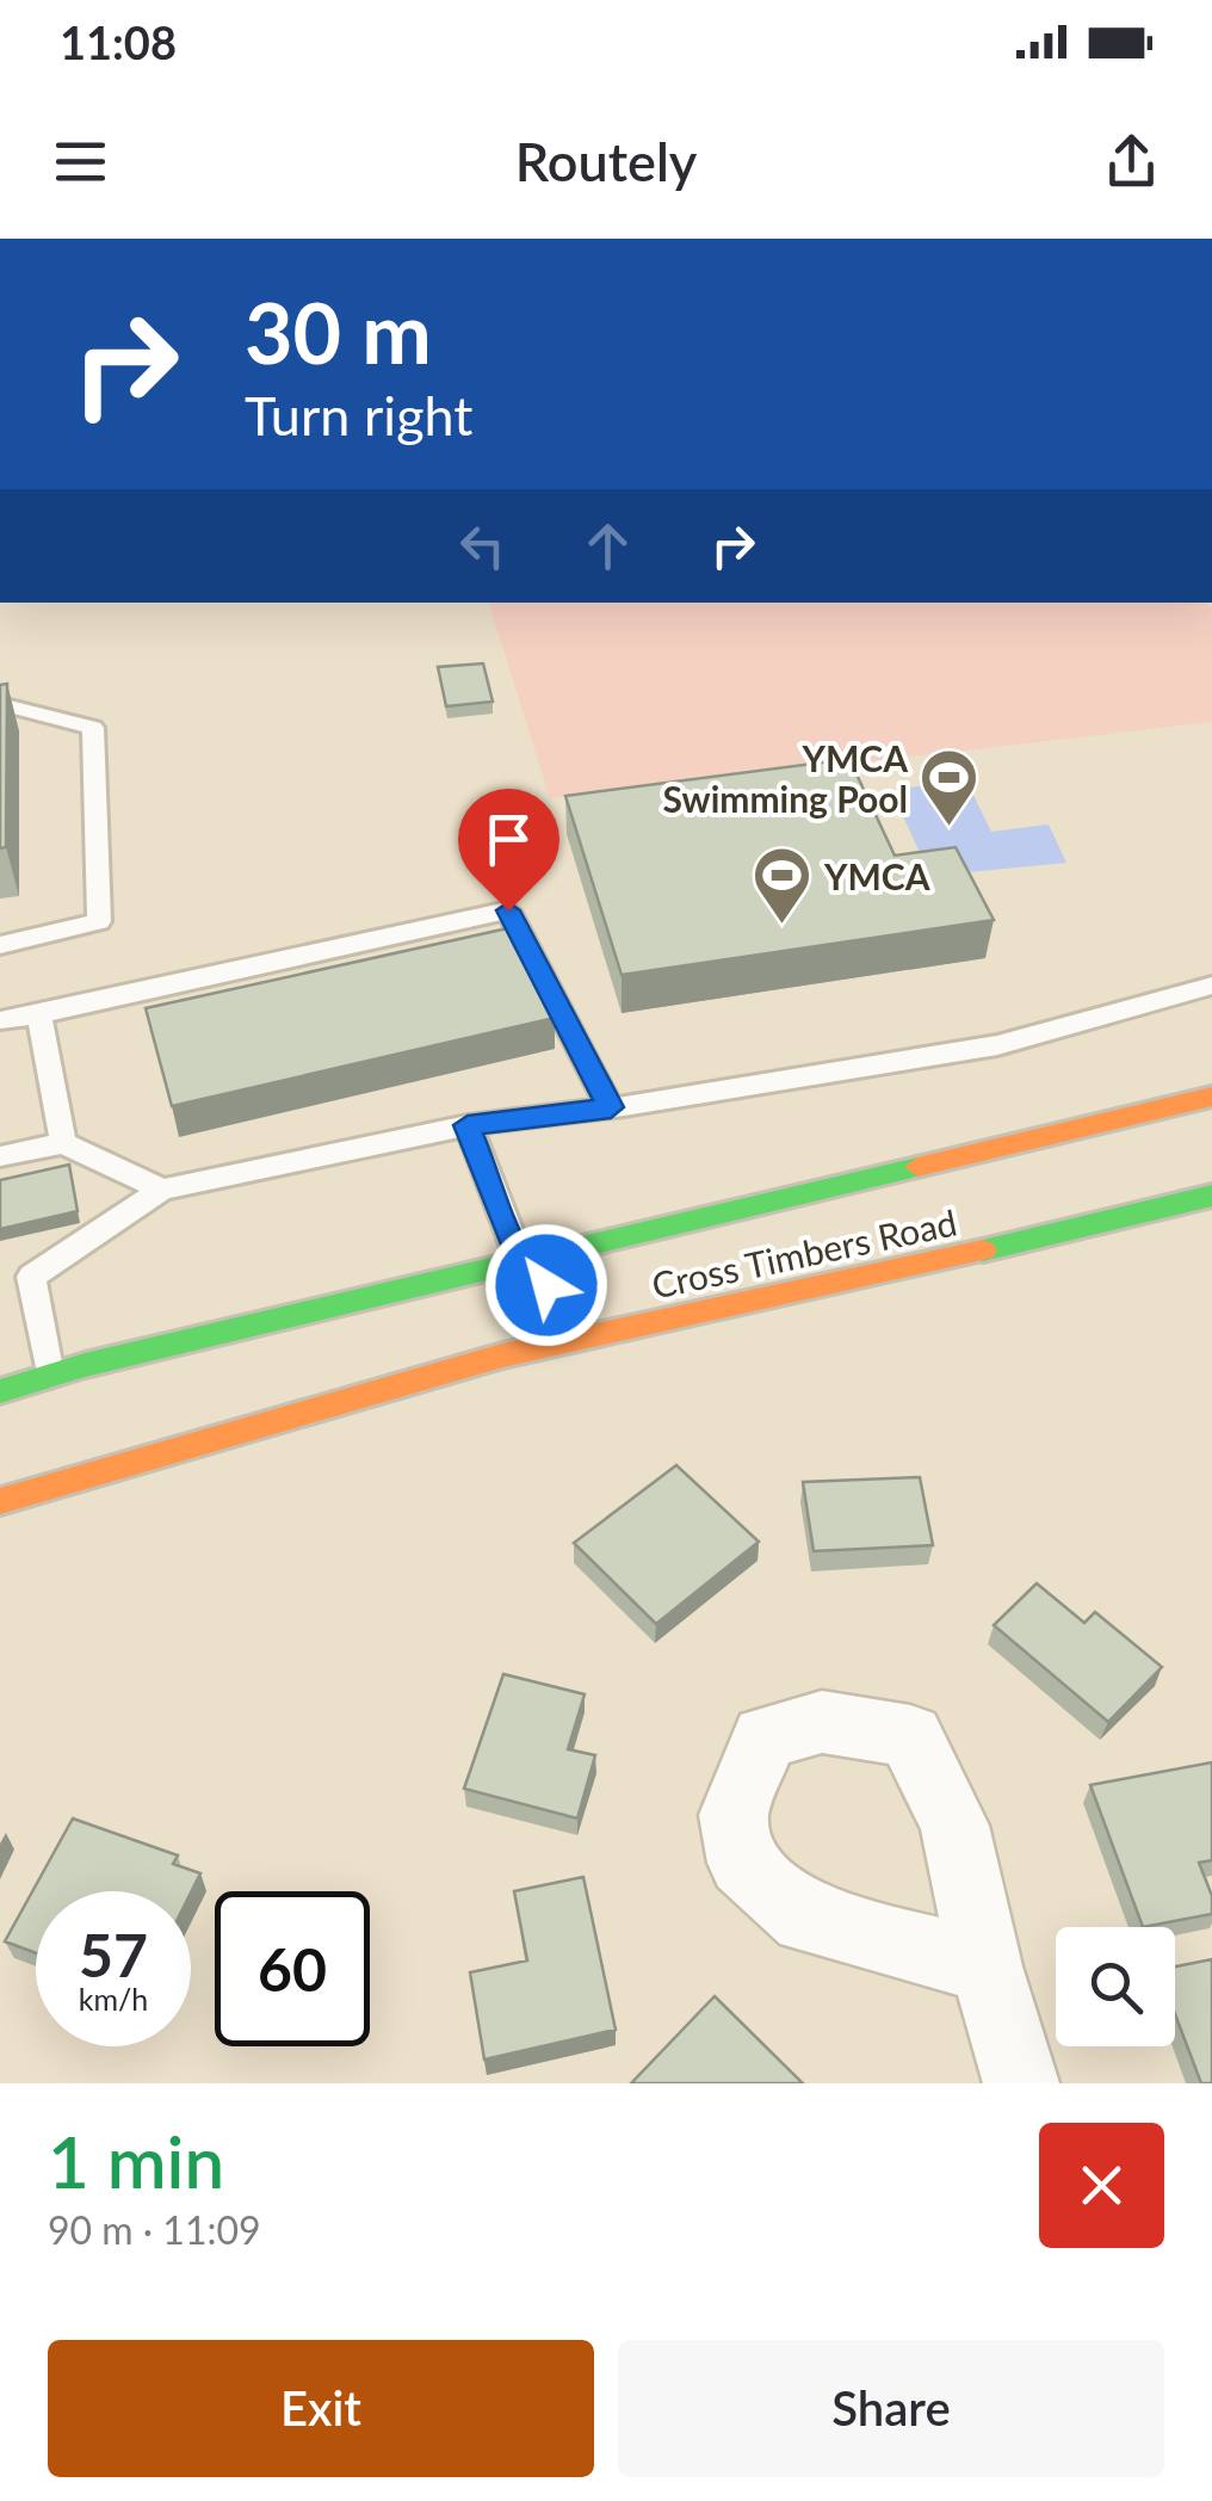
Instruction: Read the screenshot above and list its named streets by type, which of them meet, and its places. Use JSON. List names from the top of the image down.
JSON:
{
  "streets": {
    "main road": ["Cross Timbers Road"]
  },
  "places": {
    "sports": ["YMCA Swimming Pool", "YMCA"]
  },
  "page": {
    "status": "11:08",
    "header": "Routely",
    "turn": ["30 m", "Turn right"],
    "speed": "57 km/h",
    "limit": "60",
    "heading": ["1 min", "90 m · 11:09"],
    "buttons": ["Exit", "Share"]
  }
}
